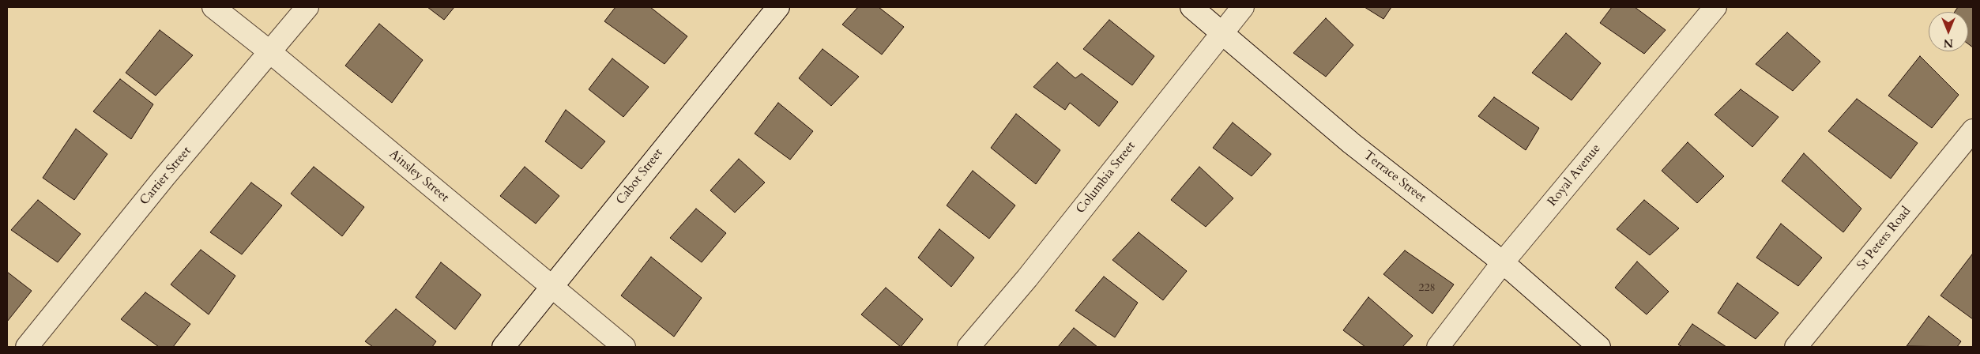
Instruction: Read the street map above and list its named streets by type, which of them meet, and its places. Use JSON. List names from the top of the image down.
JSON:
{
  "streets": {
    "street": [
      "Royal Avenue",
      "Cartier Street",
      "Ainsley Street",
      "Cabot Street",
      "Terrace Street",
      "Columbia Street",
      "St Peters Road"
    ]
  },
  "crossings": [
    ["Royal Avenue", "Terrace Street"],
    ["Cartier Street", "Ainsley Street"],
    ["Ainsley Street", "Cabot Street"],
    ["Terrace Street", "Columbia Street"]
  ],
  "house_numbers": ["228"],
  "north": "bottom"
}
